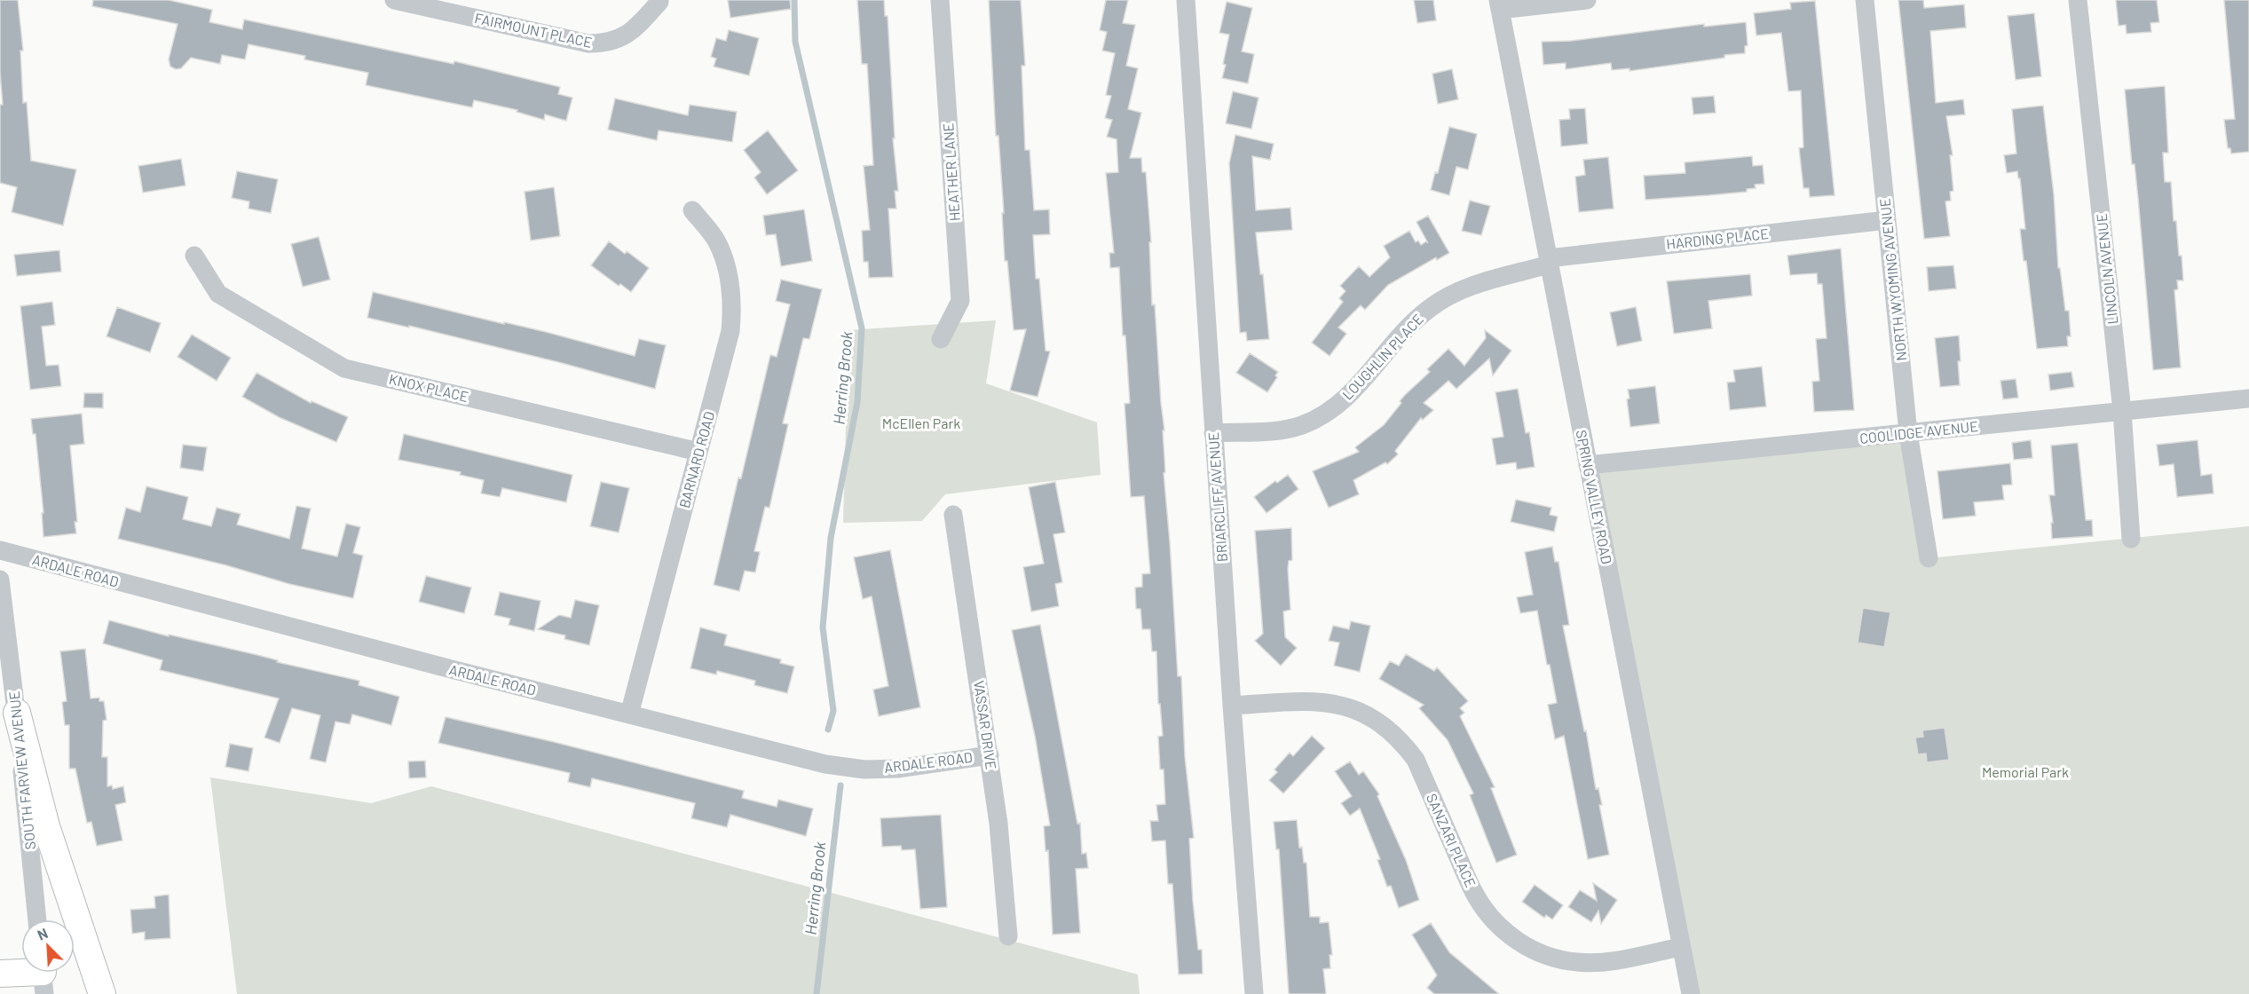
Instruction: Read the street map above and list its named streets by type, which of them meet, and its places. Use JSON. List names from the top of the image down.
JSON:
{
  "streets": {
    "street": [
      "FAIRMOUNT PLACE",
      "HEATHER LANE",
      "HARDING PLACE",
      "LINCOLN AVENUE",
      "NORTH WYOMING AVENUE",
      "LOUGHLIN PLACE",
      "KNOX PLACE",
      "COOLIDGE AVENUE",
      "BARNARD ROAD",
      "BRIARCLIFF AVENUE",
      "SPRING VALLEY ROAD",
      "ARDALE ROAD",
      "VASSAR DRIVE",
      "SOUTH FARVIEW AVENUE",
      "SANZARI PLACE"
    ]
  },
  "crossings": [
    ["HARDING PLACE", "NORTH WYOMING AVENUE"],
    ["HARDING PLACE", "LOUGHLIN PLACE"],
    ["HARDING PLACE", "SPRING VALLEY ROAD"],
    ["LINCOLN AVENUE", "COOLIDGE AVENUE"],
    ["NORTH WYOMING AVENUE", "COOLIDGE AVENUE"],
    ["LOUGHLIN PLACE", "BRIARCLIFF AVENUE"],
    ["LOUGHLIN PLACE", "SPRING VALLEY ROAD"],
    ["KNOX PLACE", "BARNARD ROAD"],
    ["COOLIDGE AVENUE", "SPRING VALLEY ROAD"],
    ["BARNARD ROAD", "ARDALE ROAD"],
    ["BRIARCLIFF AVENUE", "SANZARI PLACE"],
    ["SPRING VALLEY ROAD", "SANZARI PLACE"],
    ["ARDALE ROAD", "VASSAR DRIVE"]
  ],
  "water": ["Herring Brook"],
  "parks": ["McEllen Park", "Memorial Park"],
  "north": "top left"
}
